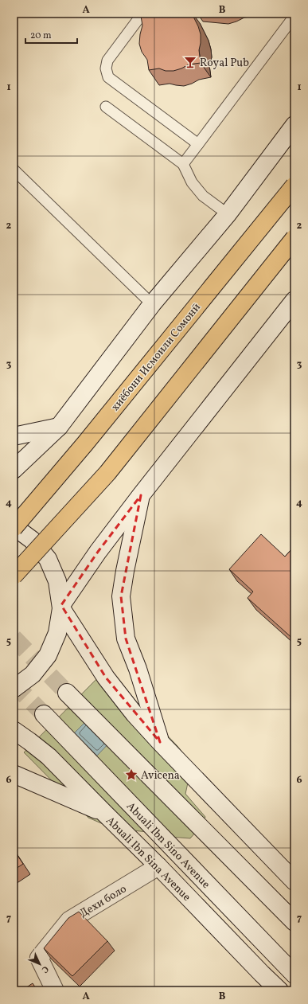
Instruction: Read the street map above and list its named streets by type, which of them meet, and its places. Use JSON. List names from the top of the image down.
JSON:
{
  "streets": {
    "highway": ["хиёбони Исмоили Сомонӣ"],
    "main road": ["Abuali Ibn Sino Avenue", "Abuali Ibn Sina Avenue", "Дехи боло"]
  },
  "crossings": [
    ["Abuali Ibn Sina Avenue", "Дехи боло"]
  ],
  "places": {
    "bar": ["Royal Pub"],
    "place": ["Avicena"]
  },
  "scale_bar": "20 m",
  "north": "bottom right",
  "grid": {
    "columns": ["A", "B"],
    "rows": [
      "1",
      "2",
      "3",
      "4",
      "5",
      "6",
      "7"
    ]
  }
}
